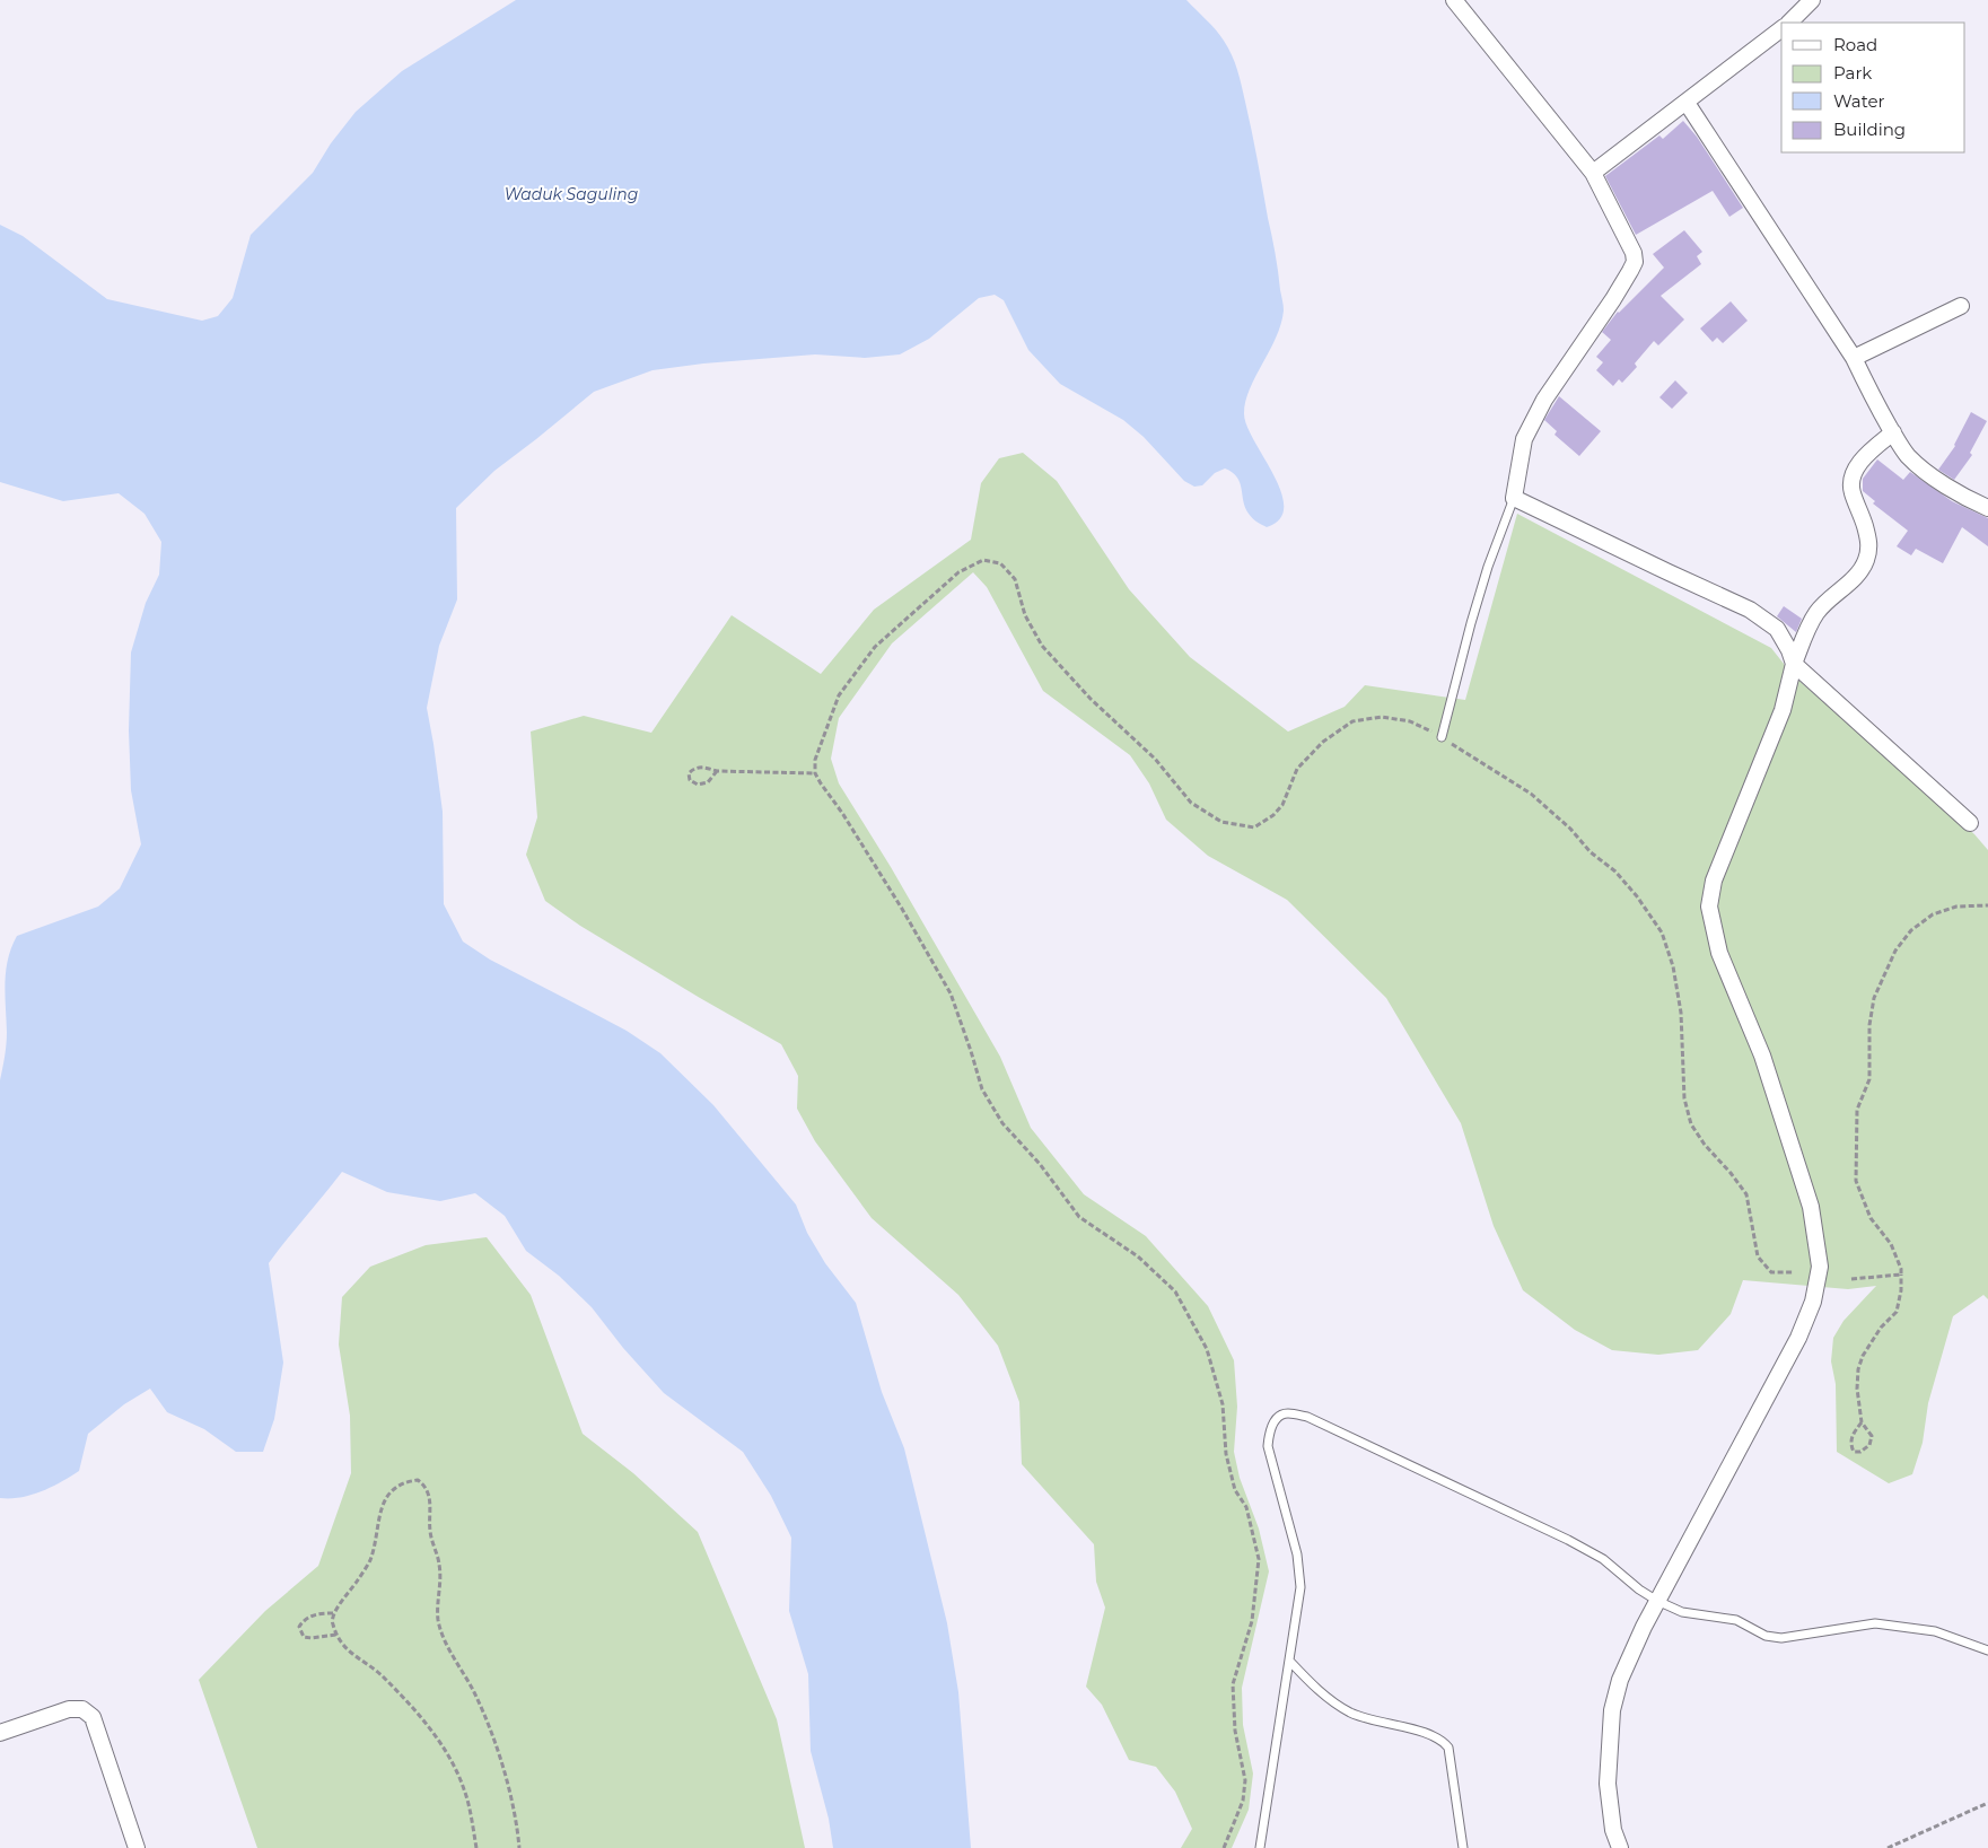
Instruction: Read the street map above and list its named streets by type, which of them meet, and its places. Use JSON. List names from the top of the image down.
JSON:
{
  "water": ["Waduk Saguling"],
  "legend": [
    "Road",
    "Park",
    "Water",
    "Building"
  ]
}
